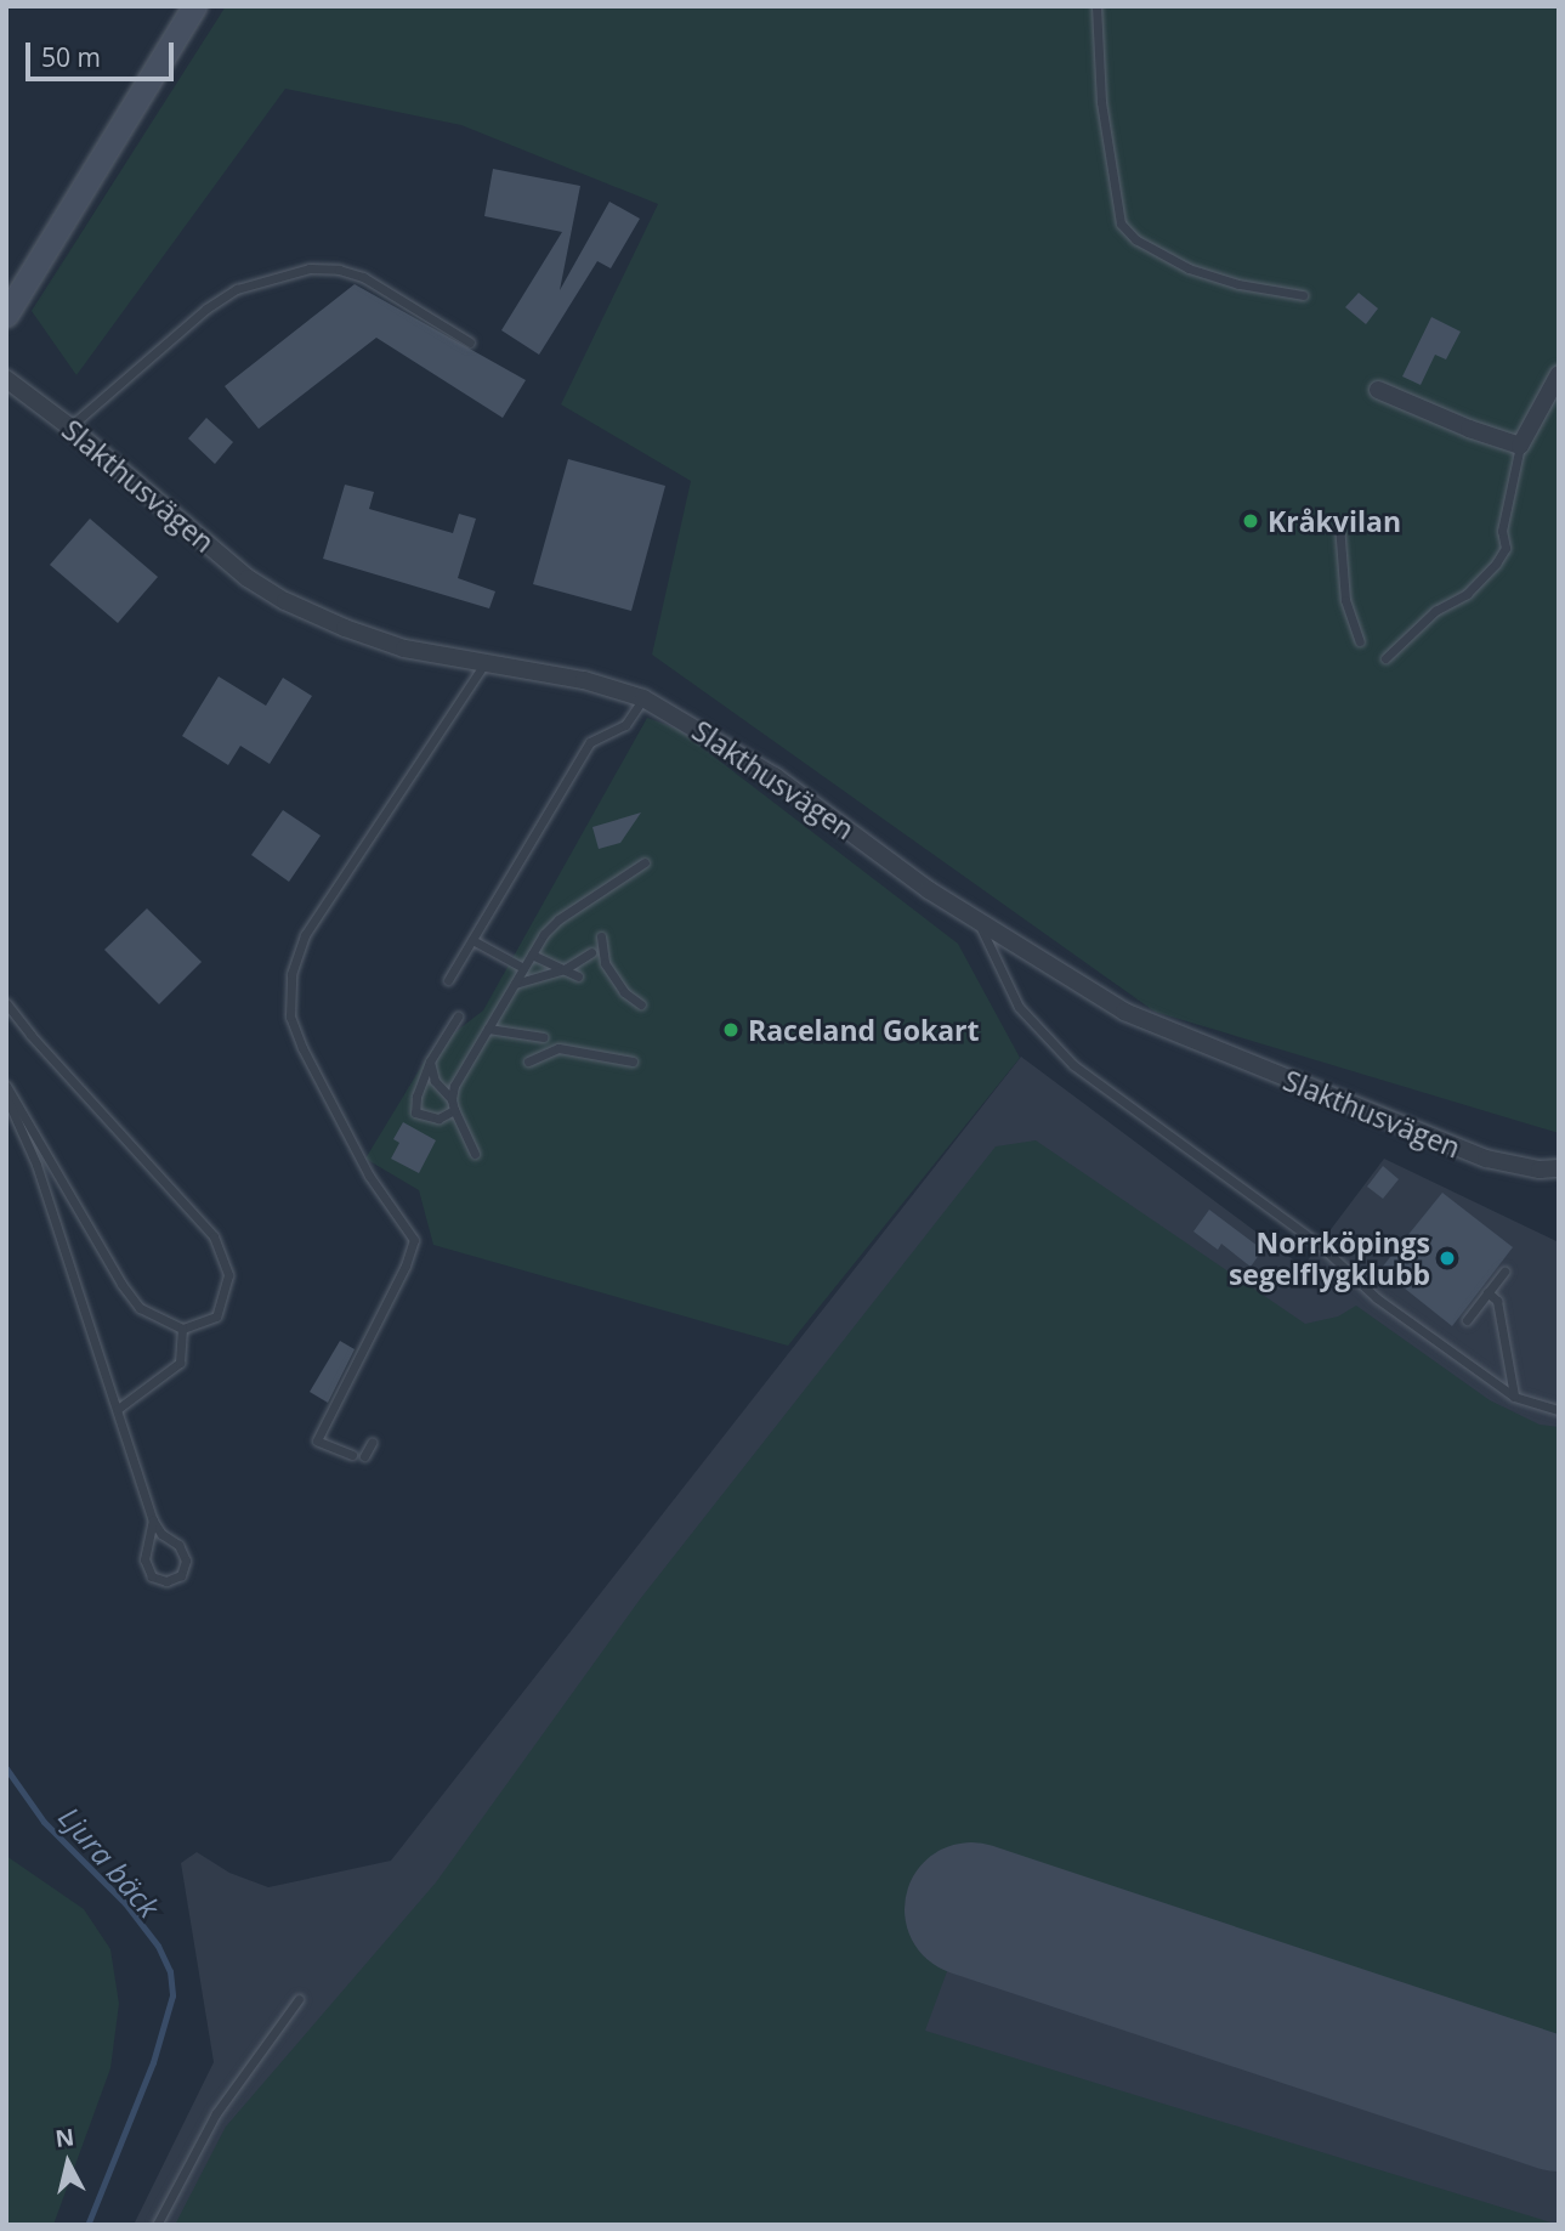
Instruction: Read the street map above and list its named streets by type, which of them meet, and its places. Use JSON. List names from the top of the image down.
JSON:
{
  "streets": {
    "street": ["Slakthusvägen"]
  },
  "water": ["Ljura bäck"],
  "places": ["Kråkvilan", "Raceland Gokart", "Norrköpings segelflygklubb"],
  "scale_bar": "50 m",
  "north": "top"
}
